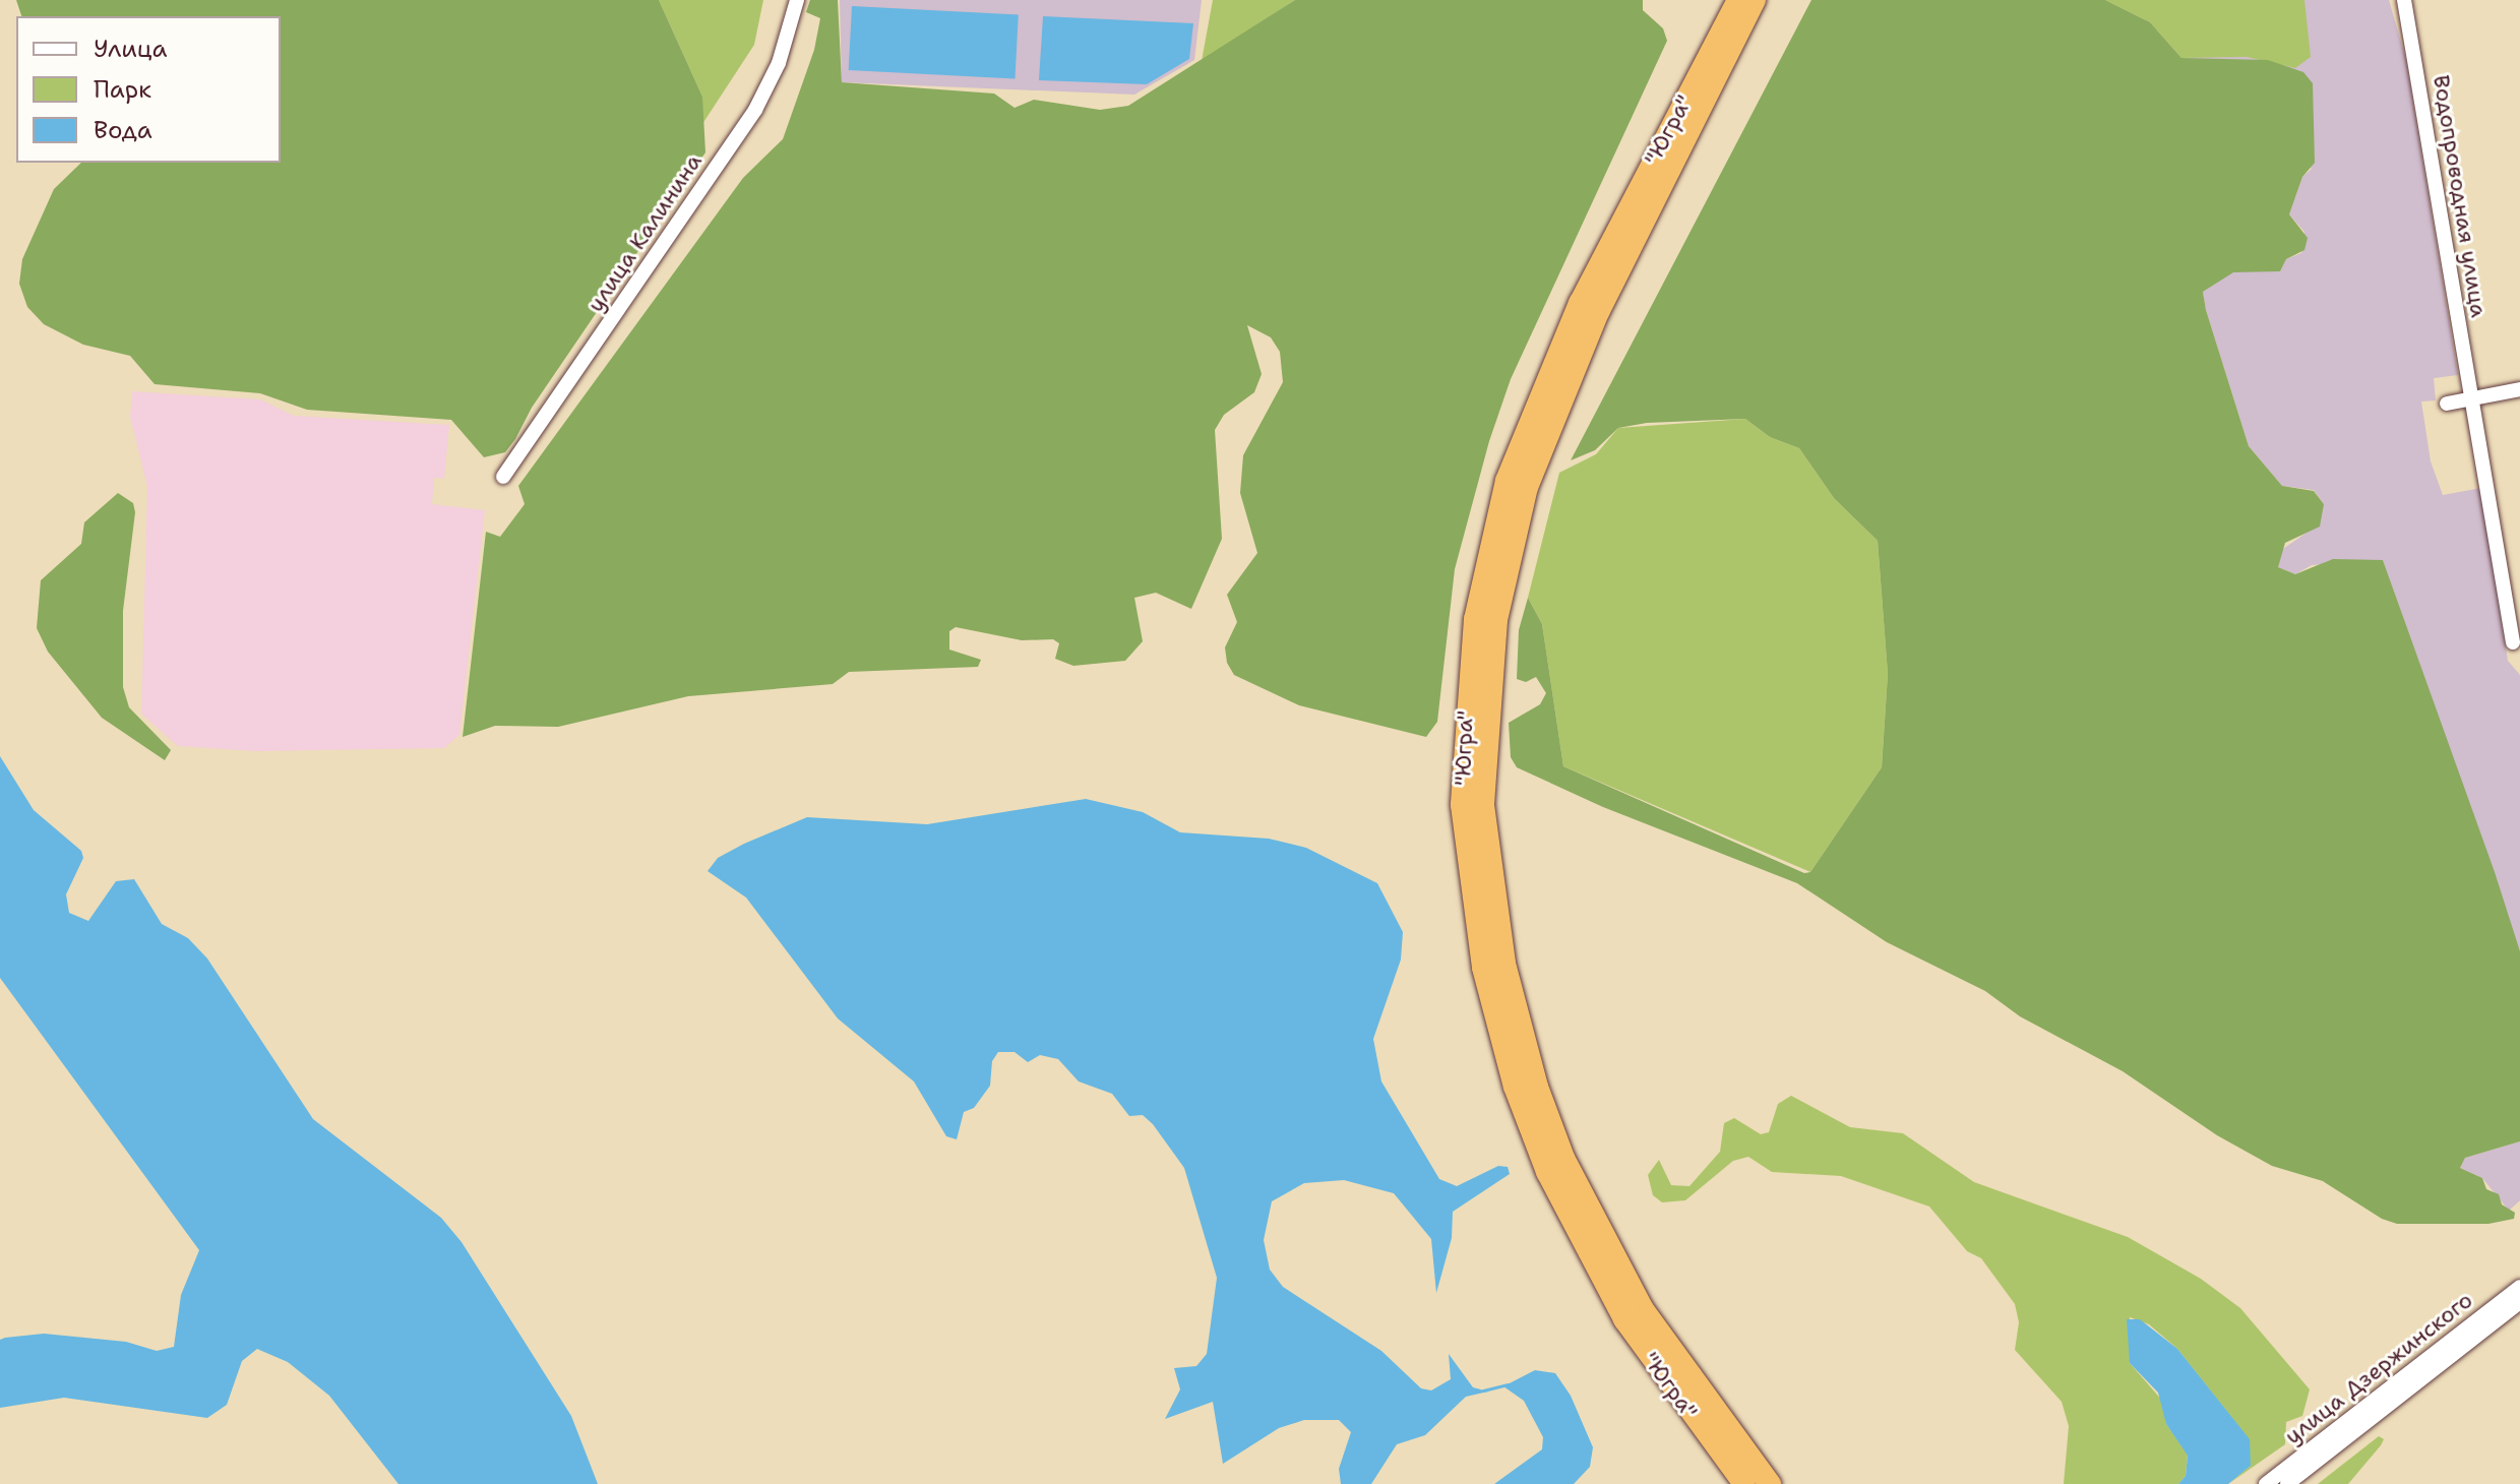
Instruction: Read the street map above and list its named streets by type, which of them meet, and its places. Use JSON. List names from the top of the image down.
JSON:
{
  "streets": {
    "highway": ["\"Югра\""],
    "street": ["Водопроводная улица", "улица Калинина", "улица Дзержинского"]
  },
  "legend": ["Улица", "Парк", "Вода"]
}
